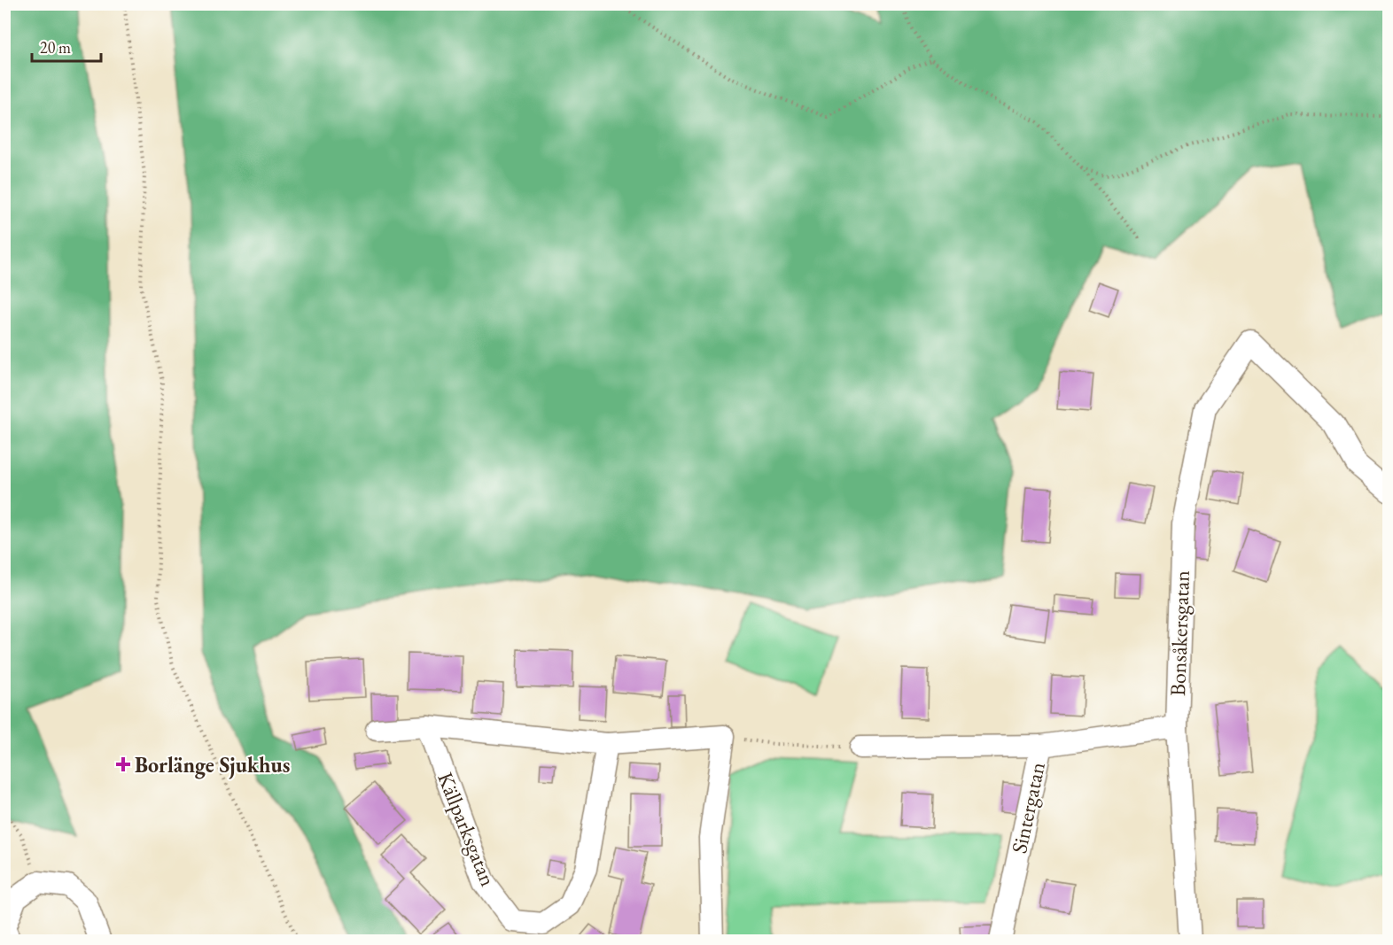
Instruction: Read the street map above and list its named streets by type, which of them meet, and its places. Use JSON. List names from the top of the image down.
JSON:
{
  "streets": {
    "street": ["Bonsåkersgatan", "Sintergatan", "Källparksgatan"]
  },
  "crossings": [
    ["Bonsåkersgatan", "Sintergatan"]
  ],
  "places": {
    "health": ["Borlänge Sjukhus"]
  },
  "scale_bar": "20 m"
}
